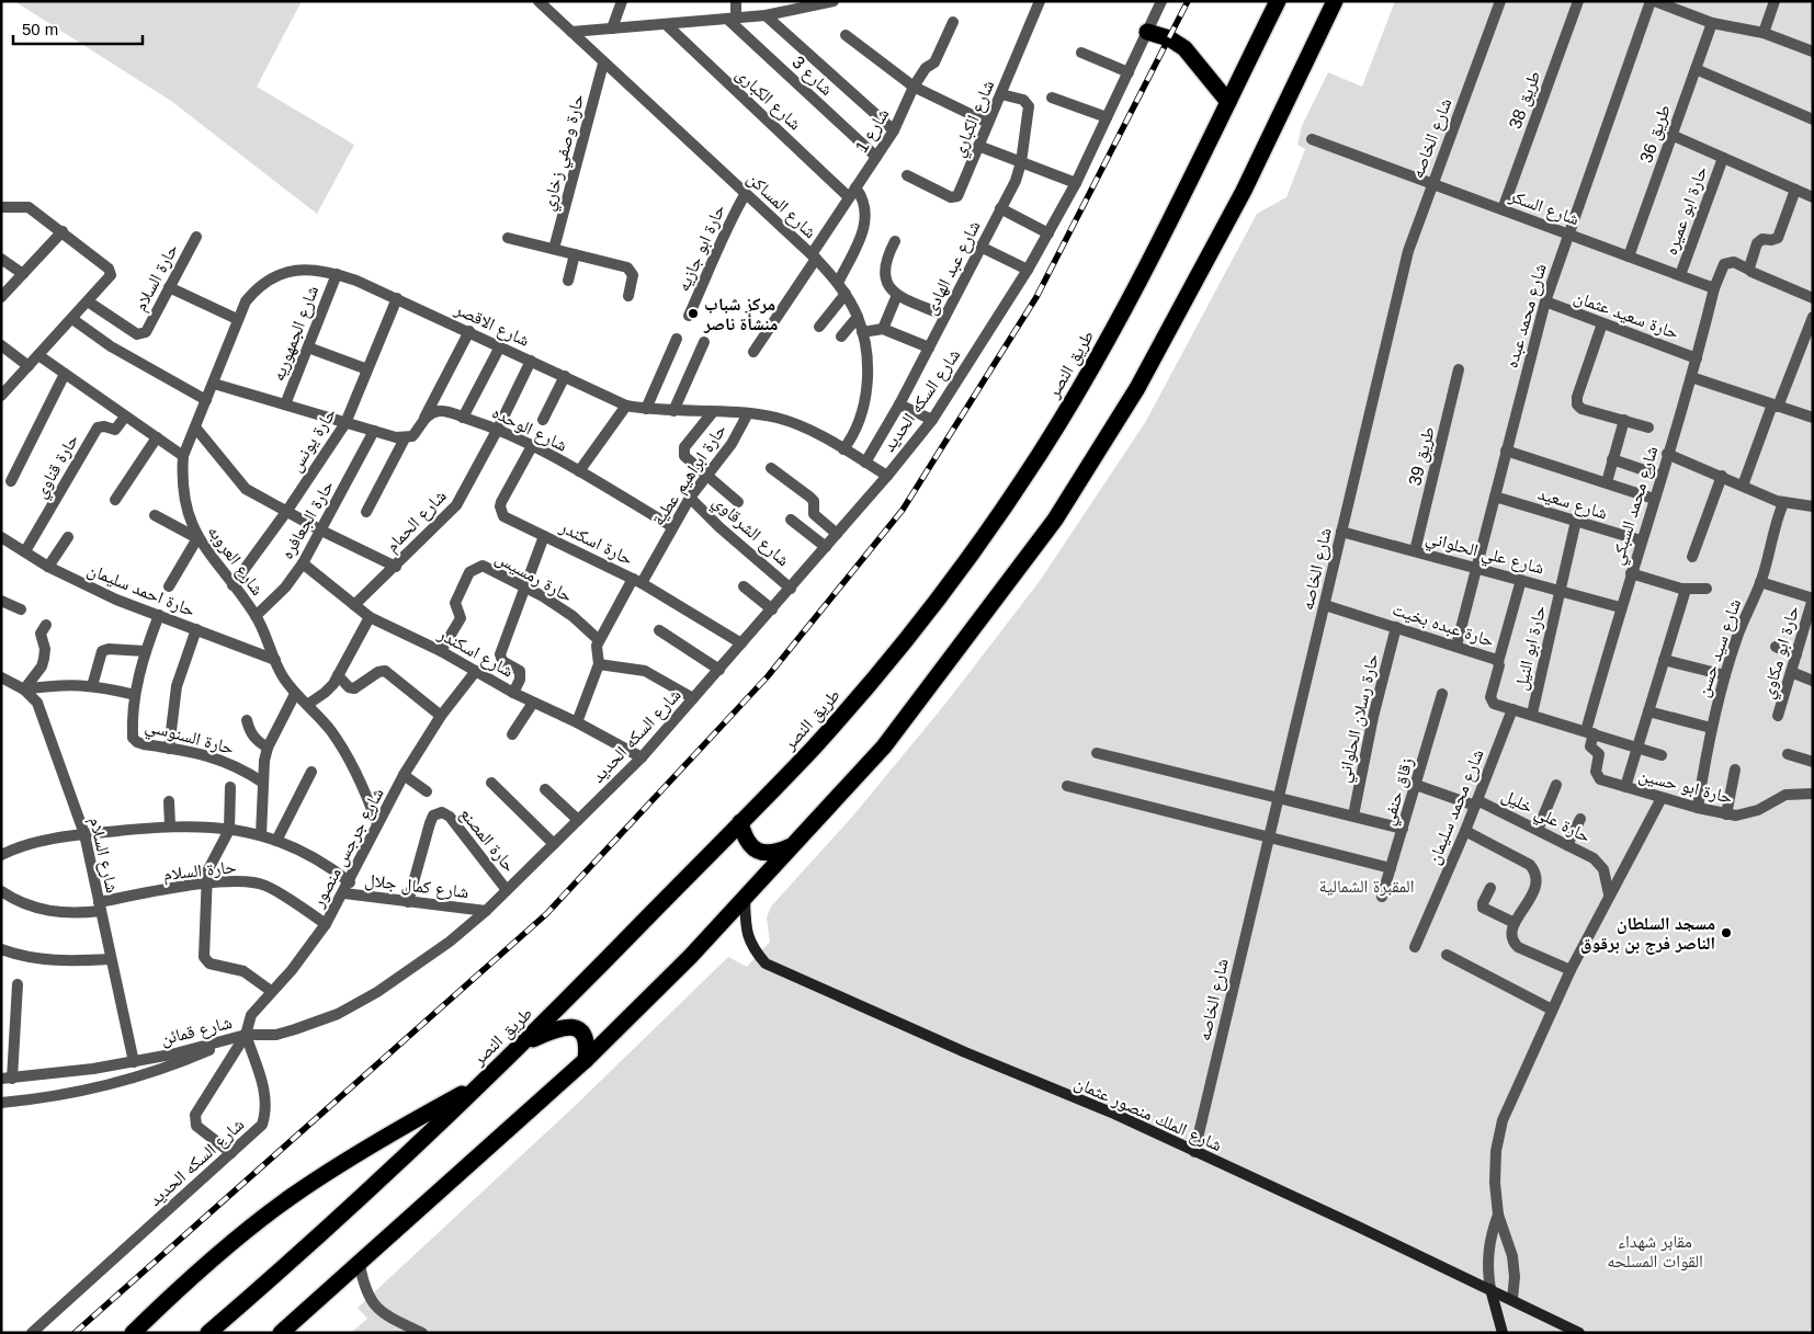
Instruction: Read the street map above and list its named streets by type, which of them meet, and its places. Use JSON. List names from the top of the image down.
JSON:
{
  "streets": {
    "highway": ["طريق النصر"],
    "main road": ["شارع الملك منصور عثمان"],
    "street": [
      "شارع 3",
      "شارع الكبارى",
      "طريق 38",
      "شارع الكباري",
      "شارع 1",
      "طريق 36",
      "شارع الخاصه",
      "حارة وصفي زخاري",
      "شارع المساكن",
      "شارع السكر",
      "حارة ابو عميره",
      "حارة ابو جازيه",
      "شارع عبد الهادى",
      "حارة السلام",
      "حارة سعيد عثمان",
      "شارع محمد عبده",
      "شارع الاقصر",
      "شارع الجمهوريه",
      "شارع السكه الحديد",
      "شارع الوحده",
      "حارة يونس",
      "طريق 39",
      "حارة قناوي",
      "حارة ابراهيم عطية",
      "شارع سعيد",
      "شارع محمد السبكي",
      "حارة الجعافره",
      "شارع الحمام",
      "شارع الشرقاوي",
      "حارة اسكندر",
      "شارع علي الحلواني",
      "شارع العروبه",
      "حارة رمسيس",
      "حارة احمد سليمان",
      "حارة عبده بخيت",
      "حارة ابو النيل",
      "شارع سيد حسن",
      "شارع اسكندر",
      "حارة ابو مكاوي",
      "حارة رسلان الحلواني",
      "حارة السنوسي",
      "حارة ابو حسين",
      "زقاق حنفي",
      "شارع محمد سليمان",
      "حارة علي خليل",
      "حارة المصنع",
      "شارع جرجس منصور",
      "شارع السلام",
      "شارع كمال جلال",
      "شارع قمائن"
    ]
  },
  "crossings": [
    ["شارع 3", "شارع 1"],
    ["شارع الكبارى", "شارع 1"],
    ["طريق 38", "شارع السكر"],
    ["شارع الكباري", "شارع عبد الهادى"],
    ["شارع 1", "شارع المساكن"],
    ["طريق 36", "شارع السكر"],
    ["شارع الخاصه", "شارع السكر"],
    ["شارع الخاصه", "شارع علي الحلواني"],
    ["شارع الخاصه", "حارة عبده بخيت"],
    ["شارع الخاصه", "شارع الملك منصور عثمان"],
    ["حارة وصفي زخاري", "شارع المساكن"],
    ["شارع المساكن", "حارة ابو جازيه"],
    ["شارع المساكن", "شارع الاقصر"],
    ["شارع السكر", "حارة ابو عميره"],
    ["شارع السكر", "شارع محمد عبده"],
    ["شارع السكر", "شارع محمد السبكي"],
    ["شارع عبد الهادى", "شارع الاقصر"],
    ["حارة السلام", "شارع جرجس منصور"],
    ["حارة السلام", "شارع السلام"],
    ["حارة سعيد عثمان", "شارع محمد عبده"],
    ["حارة سعيد عثمان", "شارع محمد السبكي"],
    ["شارع محمد عبده", "شارع سعيد"],
    ["شارع محمد عبده", "شارع علي الحلواني"],
    ["شارع محمد عبده", "حارة عبده بخيت"],
    ["شارع الاقصر", "شارع الجمهوريه"],
    ["شارع الاقصر", "شارع السكه الحديد"],
    ["شارع الاقصر", "حارة يونس"],
    ["شارع الاقصر", "حارة ابراهيم عطية"],
    ["شارع الاقصر", "شارع الحمام"],
    ["شارع الاقصر", "شارع العروبه"],
    ["شارع السكه الحديد", "شارع الشرقاوي"],
    ["شارع السكه الحديد", "حارة اسكندر"],
    ["شارع السكه الحديد", "شارع اسكندر"],
    ["شارع السكه الحديد", "حارة المصنع"],
    ["شارع السكه الحديد", "شارع جرجس منصور"],
    ["شارع السكه الحديد", "شارع كمال جلال"],
    ["شارع السكه الحديد", "شارع قمائن"],
    ["شارع الوحده", "حارة ابراهيم عطية"],
    ["شارع الوحده", "شارع الحمام"],
    ["شارع الوحده", "حارة اسكندر"],
    ["حارة يونس", "شارع العروبه"],
    ["طريق 39", "شارع علي الحلواني"],
    ["حارة قناوي", "حارة احمد سليمان"],
    ["حارة ابراهيم عطية", "شارع الشرقاوي"],
    ["حارة ابراهيم عطية", "حارة اسكندر"],
    ["حارة ابراهيم عطية", "حارة رمسيس"],
    ["شارع سعيد", "شارع محمد السبكي"],
    ["شارع سعيد", "حارة ابو النيل"],
    ["شارع محمد السبكي", "شارع علي الحلواني"],
    ["شارع محمد السبكي", "حارة عبده بخيت"],
    ["شارع محمد السبكي", "حارة ابو حسين"],
    ["حارة الجعافره", "شارع العروبه"],
    ["حارة الجعافره", "شارع اسكندر"],
    ["شارع الحمام", "شارع اسكندر"],
    ["شارع علي الحلواني", "حارة ابو النيل"],
    ["شارع العروبه", "حارة احمد سليمان"],
    ["شارع العروبه", "شارع جرجس منصور"],
    ["حارة رمسيس", "شارع اسكندر"],
    ["حارة احمد سليمان", "حارة السنوسي"],
    ["حارة عبده بخيت", "حارة ابو النيل"],
    ["حارة عبده بخيت", "حارة رسلان الحلواني"],
    ["حارة عبده بخيت", "حارة ابو حسين"],
    ["حارة عبده بخيت", "شارع محمد سليمان"],
    ["شارع سيد حسن", "حارة ابو حسين"],
    ["شارع اسكندر", "شارع جرجس منصور"],
    ["زقاق حنفي", "حارة علي خليل"],
    ["شارع محمد سليمان", "حارة علي خليل"],
    ["حارة المصنع", "شارع كمال جلال"],
    ["شارع جرجس منصور", "شارع كمال جلال"],
    ["شارع جرجس منصور", "شارع قمائن"],
    ["شارع السلام", "شارع قمائن"]
  ],
  "parks": ["المقبرة الشمالية", "مقابر شهداء القوات المسلحه"],
  "places": ["مركز شباب منشأة ناصر", "مسجد السلطان الناصر فرج بن برقوق"],
  "scale_bar": "50 m"
}
